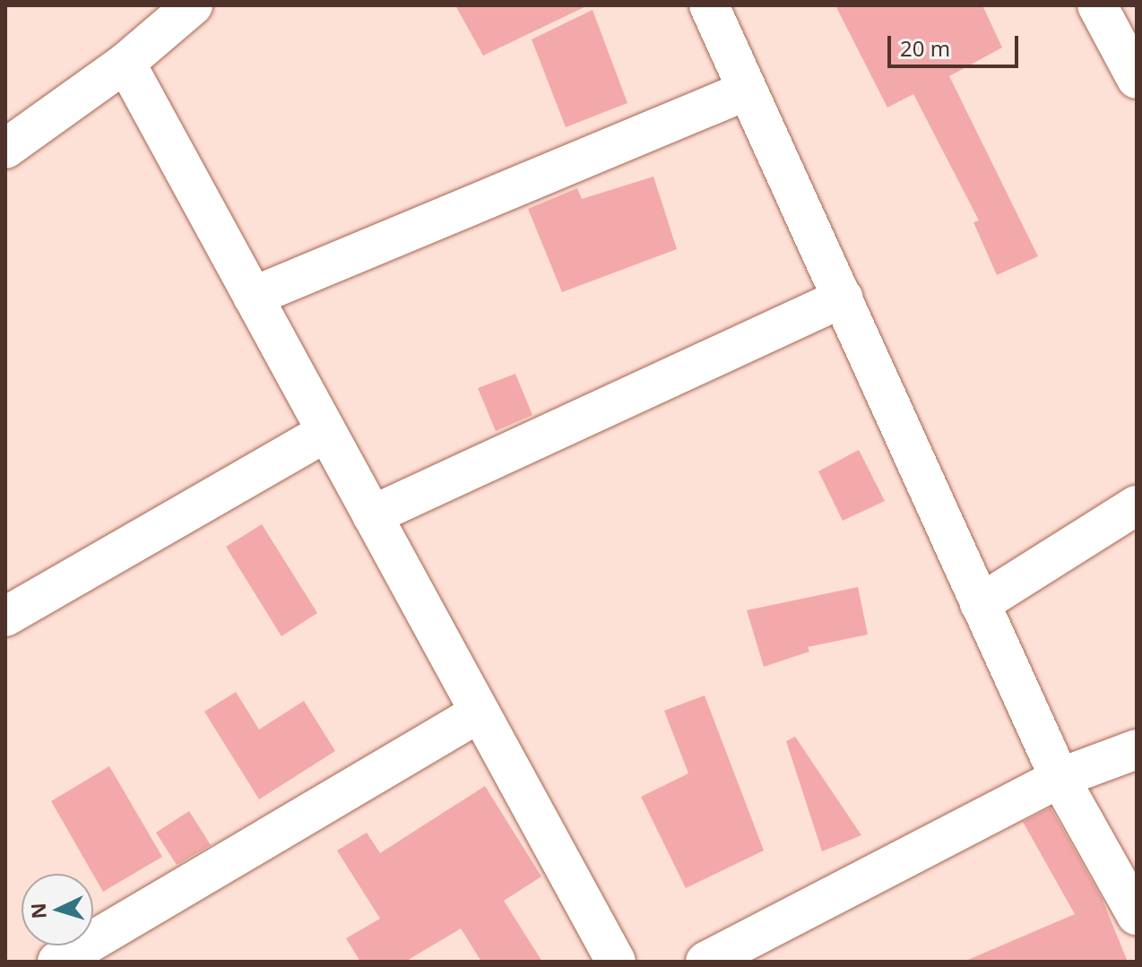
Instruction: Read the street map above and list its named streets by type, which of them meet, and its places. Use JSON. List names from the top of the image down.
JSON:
{
  "scale_bar": "20 m",
  "north": "left"
}
